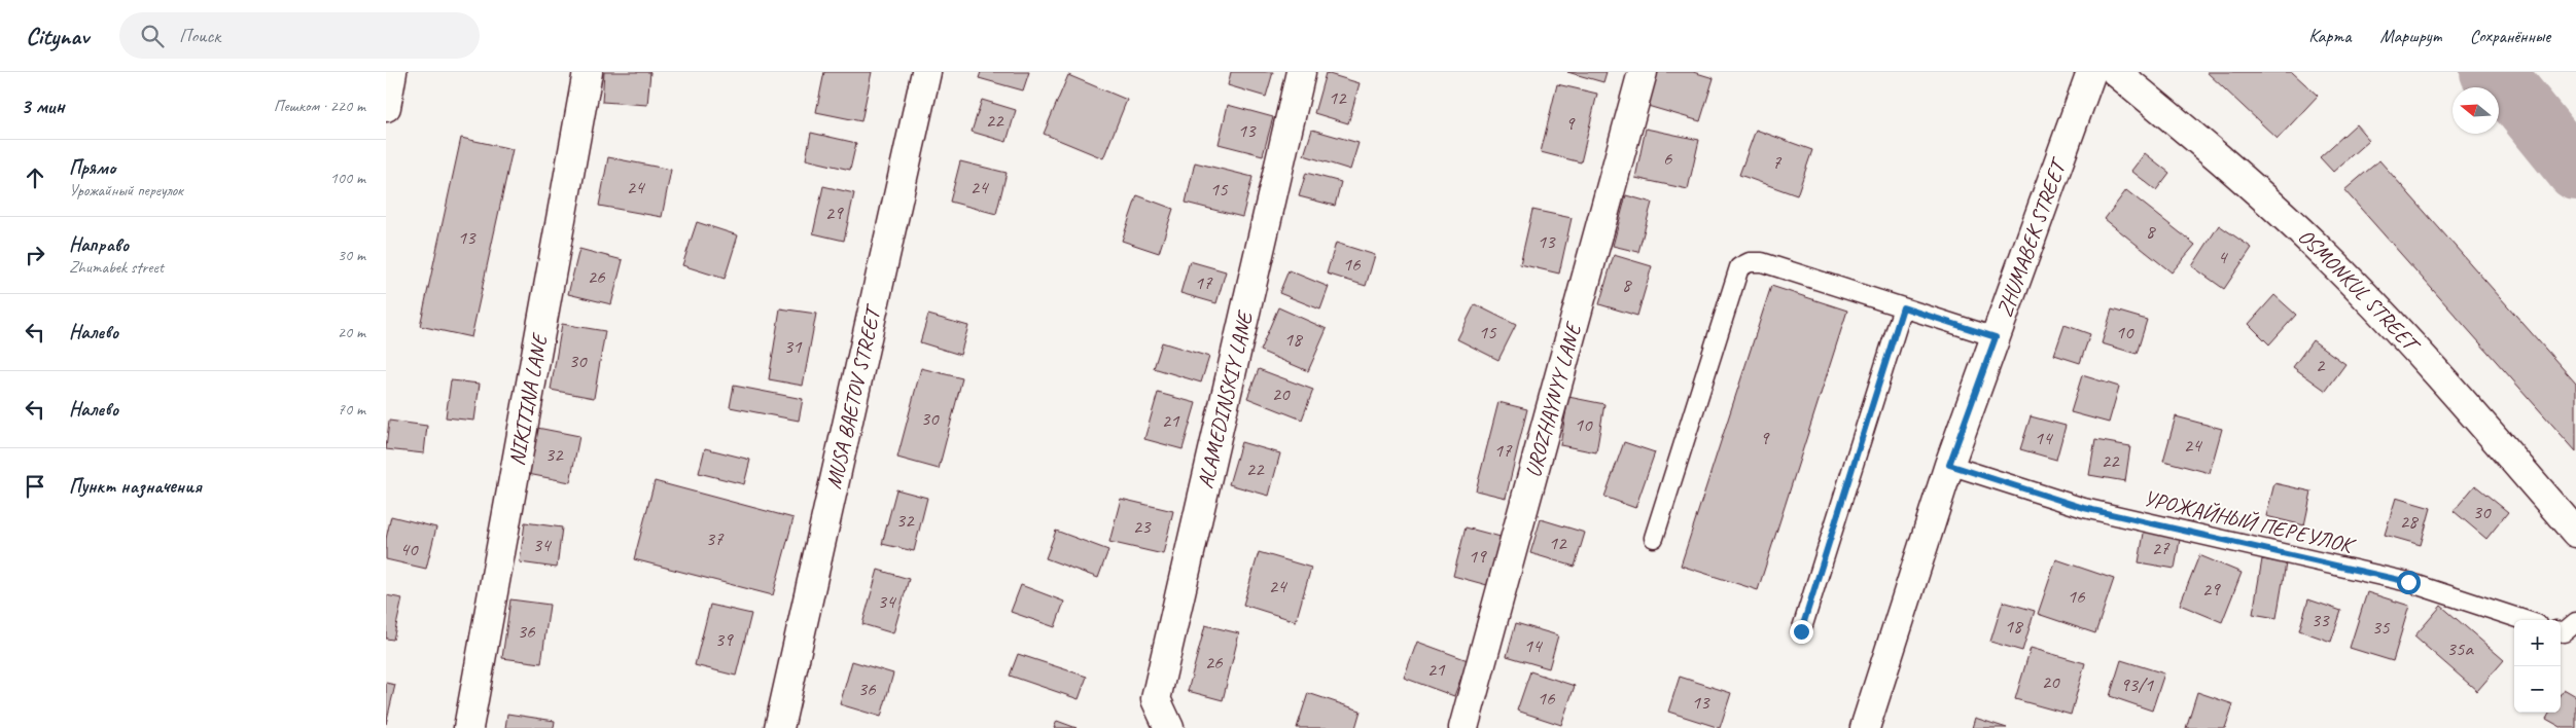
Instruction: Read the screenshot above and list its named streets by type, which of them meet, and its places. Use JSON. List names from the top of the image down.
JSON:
{
  "streets": {
    "street": [
      "ZHUMABEK STREET",
      "OSMONKUL STREET",
      "NIKITINA LANE",
      "MUSA BAETOV STREET",
      "UROZHAYNYY LANE",
      "ALAMEDINSKIY LANE"
    ],
    "lane": ["УРОЖАЙНЫЙ ПЕРЕУЛОК"]
  },
  "crossings": [
    ["ZHUMABEK STREET", "УРОЖАЙНЫЙ ПЕРЕУЛОК"]
  ],
  "house_numbers": [
    "12",
    "22",
    "9",
    "13",
    "6",
    "7",
    "24",
    "24",
    "15",
    "29",
    "8",
    "13",
    "13",
    "4",
    "16",
    "26",
    "17",
    "8",
    "15",
    "10",
    "18",
    "31",
    "30",
    "2",
    "20",
    "30",
    "21",
    "10",
    "9",
    "14",
    "24",
    "17",
    "32",
    "22",
    "22",
    "30",
    "32",
    "28",
    "23",
    "37",
    "12",
    "34",
    "27",
    "40",
    "19",
    "24",
    "29",
    "16",
    "34",
    "33",
    "18",
    "35",
    "36",
    "39",
    "14",
    "35a",
    "26",
    "21",
    "20",
    "93/1",
    "36",
    "16",
    "13"
  ],
  "north": "left",
  "page": {
    "header": "Citynav",
    "search": "Поиск",
    "nav": ["Карта", "Маршрут", "Сохранённые"],
    "heading": ["3 мин", "Пешком · 220 m"],
    "list": [
      ["Прямо", "Урожайный переулок", "100 m"],
      ["Направо", "Zhumabek street", "30 m"],
      ["Налево", "20 m"],
      ["Налево", "70 m"],
      "Пункт назначения"
    ],
    "map_buttons": ["+", "−"]
  }
}
